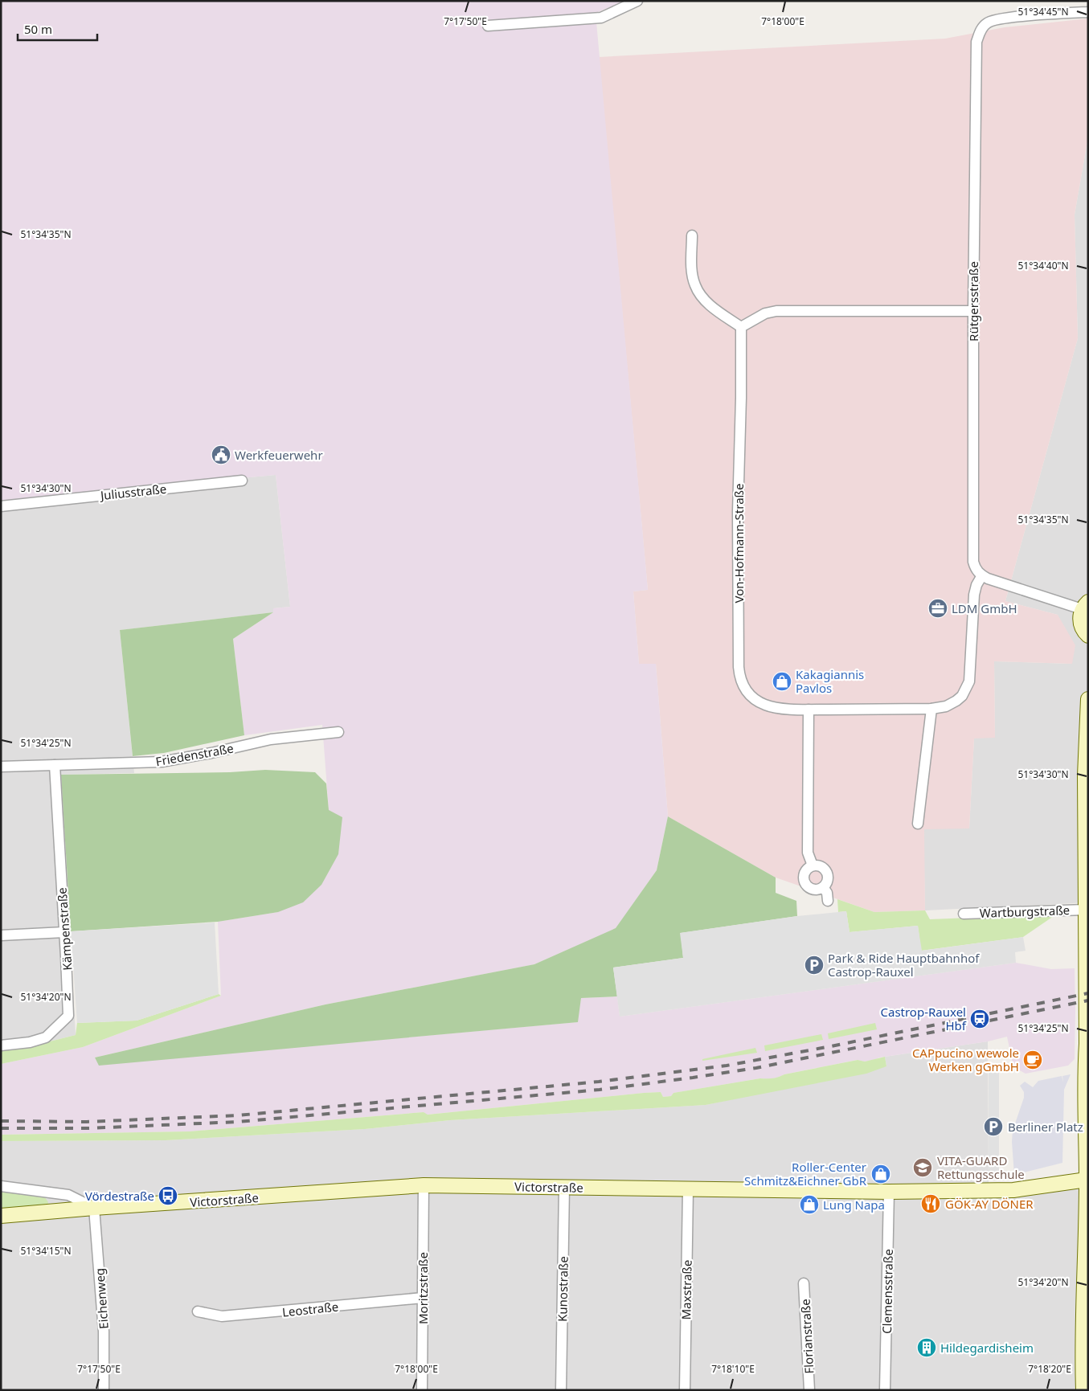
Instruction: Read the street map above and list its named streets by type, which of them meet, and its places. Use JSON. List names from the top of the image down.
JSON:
{
  "streets": {
    "street": [
      "Rütgersstraße",
      "Juliusstraße",
      "Von-Hofmann-Straße",
      "Friedenstraße",
      "Wartburgstraße",
      "Kämpenstraße",
      "Victorstraße",
      "Moritzstraße",
      "Kunostraße",
      "Maxstraße",
      "Clemensstraße",
      "Eichenweg",
      "Leostraße",
      "Florianstraße"
    ]
  },
  "crossings": [
    ["Rütgersstraße", "Von-Hofmann-Straße"],
    ["Friedenstraße", "Kämpenstraße"],
    ["Victorstraße", "Moritzstraße"],
    ["Victorstraße", "Kunostraße"],
    ["Victorstraße", "Maxstraße"],
    ["Victorstraße", "Clemensstraße"],
    ["Victorstraße", "Eichenweg"],
    ["Moritzstraße", "Leostraße"]
  ],
  "places": {
    "public building": ["Werkfeuerwehr"],
    "office": ["LDM GmbH"],
    "shop": ["Kakagiannis Pavlos", "Roller-Center Schmitz&Eichner GbR", "Lung Napa"],
    "parking": ["Park & Ride Hauptbahnhof Castrop-Rauxel", "Berliner Platz"],
    "station": ["Castrop-Rauxel Hbf"],
    "cafe": ["CAPpucino wewole Werken gGmbH"],
    "school or university": ["VITA-GUARD Rettungsschule"],
    "bus stop": ["Vördestraße"],
    "restaurant": ["GÖK-AY DÖNER"],
    "building": ["Hildegardisheim"]
  },
  "scale_bar": "50 m",
  "coordinates": [
    "51°34'45\"N",
    "7°17'50\"E",
    "7°18'00\"E",
    "51°34'35\"N",
    "51°34'40\"N",
    "51°34'30\"N",
    "51°34'25\"N",
    "51°34'20\"N",
    "51°34'15\"N",
    "7°18'10\"E",
    "7°18'20\"E"
  ]
}
